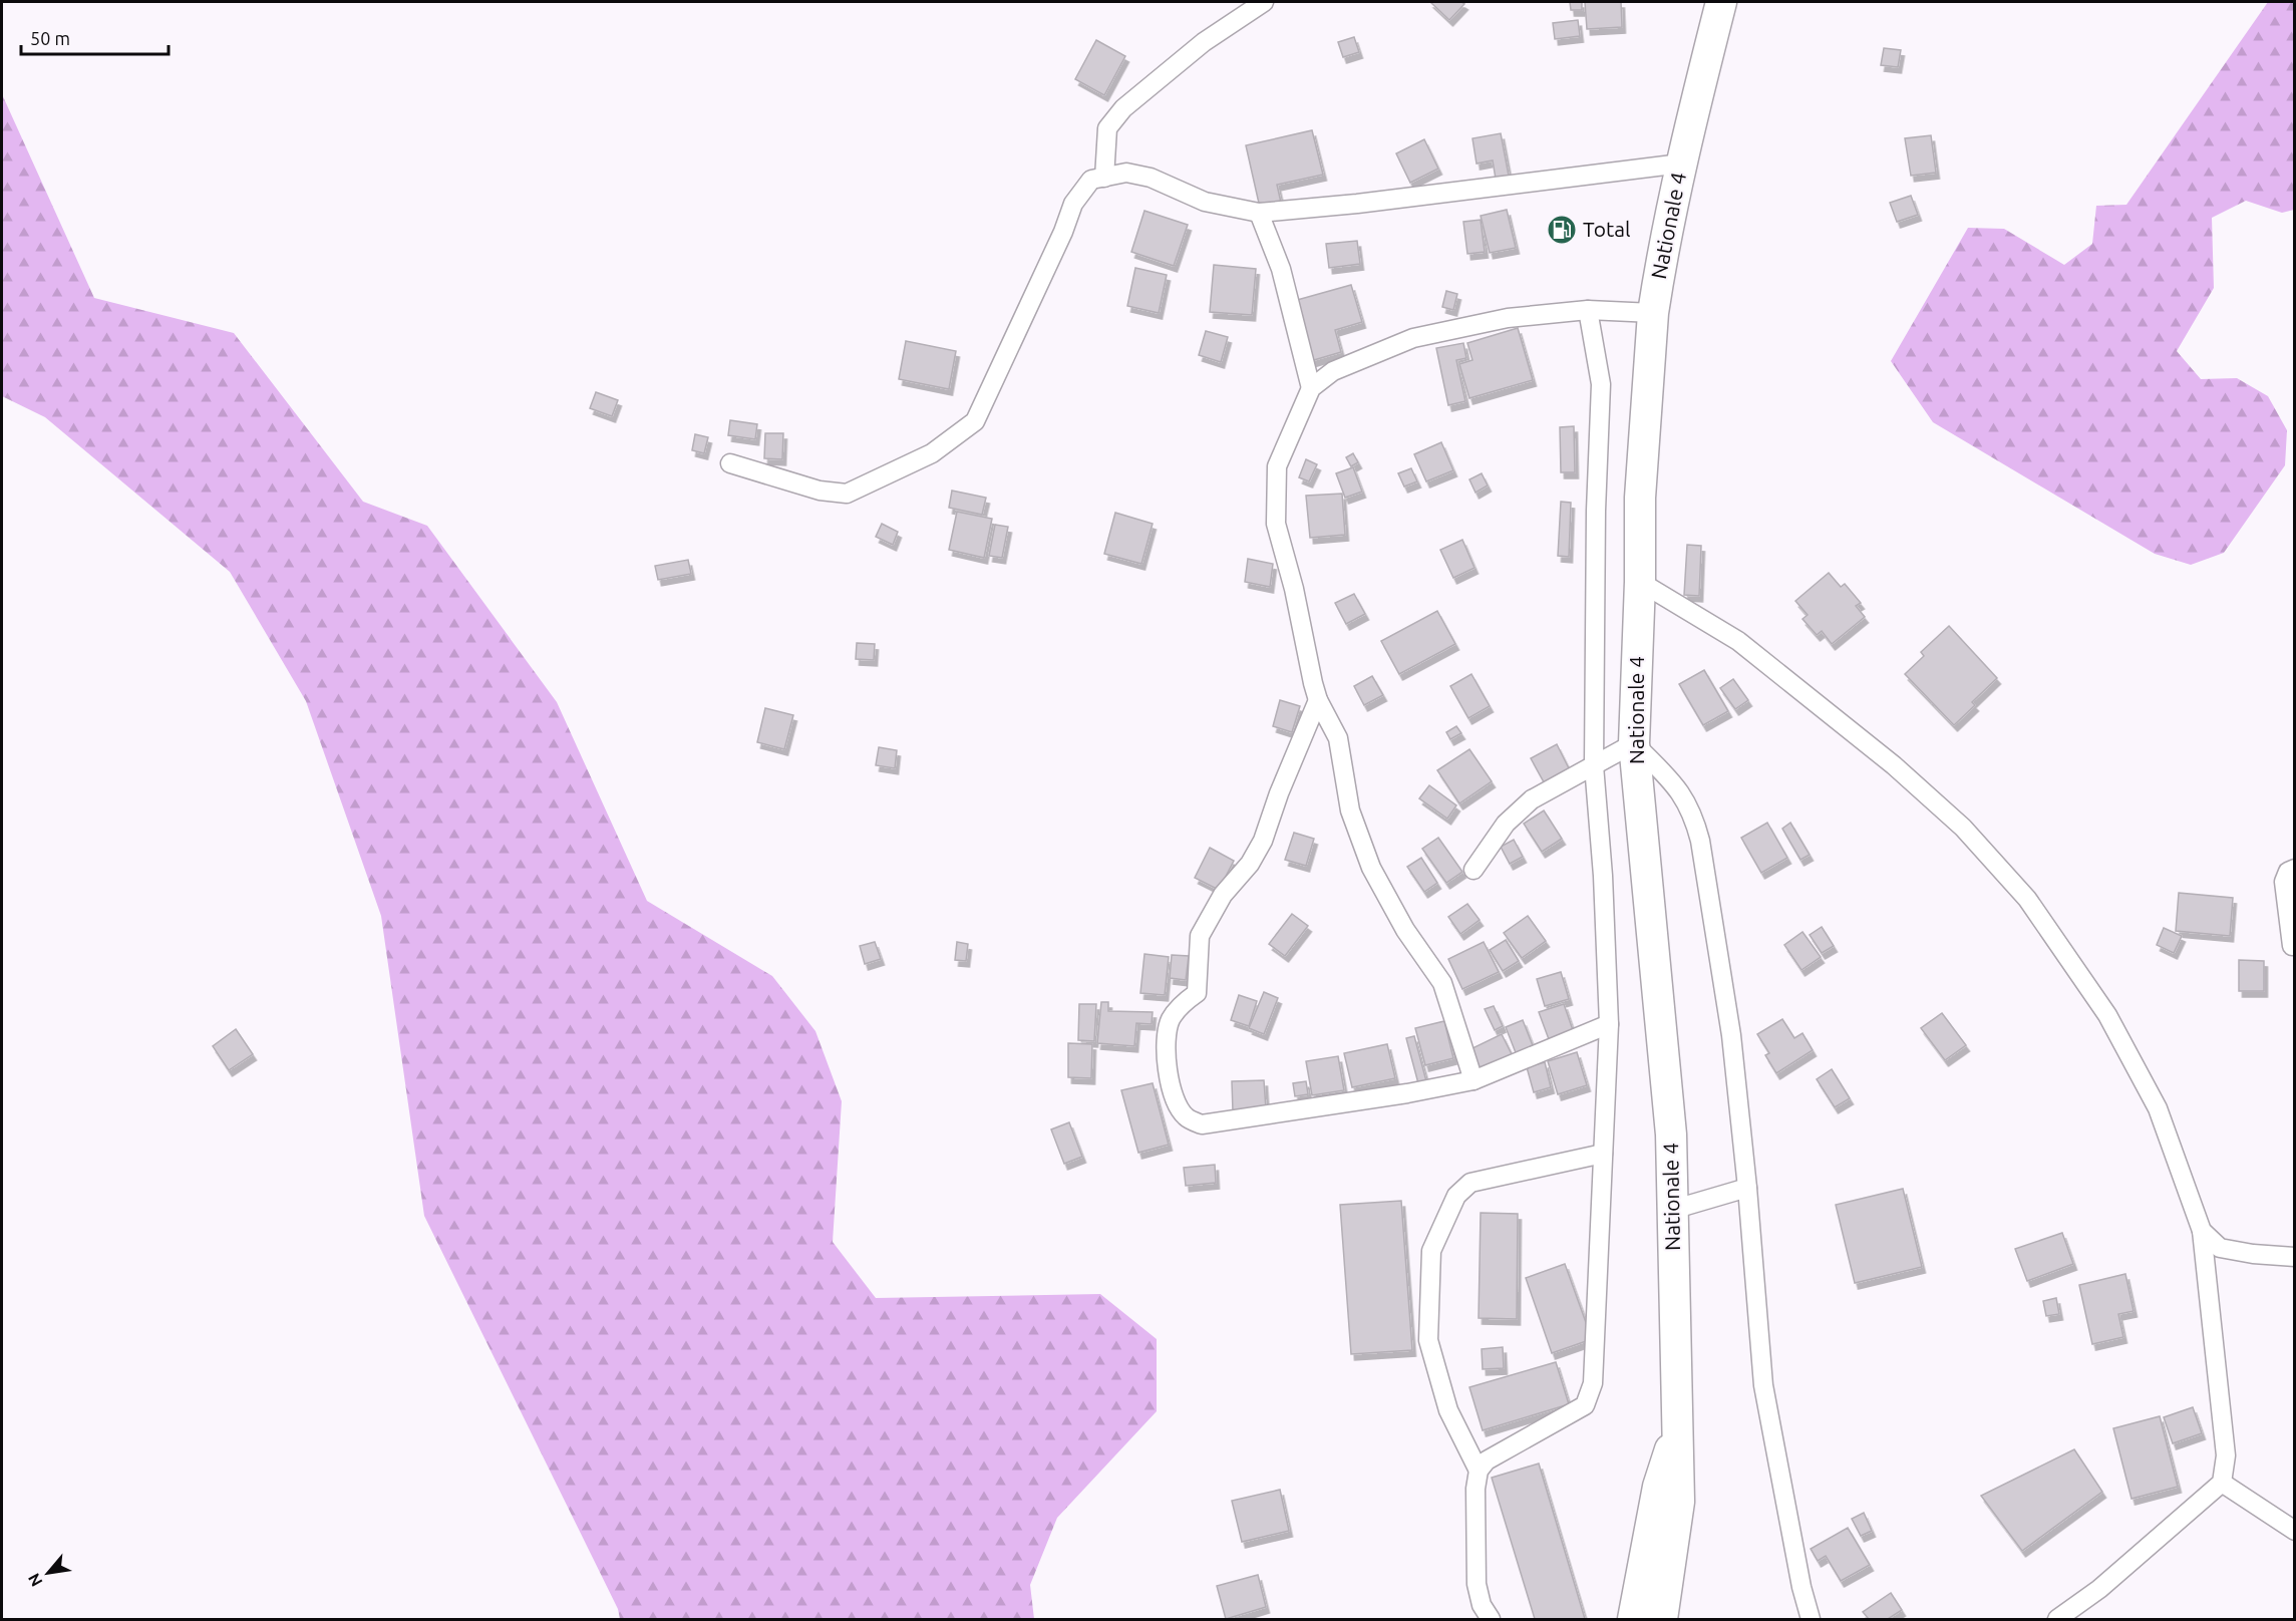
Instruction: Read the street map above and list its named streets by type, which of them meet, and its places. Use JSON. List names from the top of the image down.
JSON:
{
  "streets": {
    "highway": ["Nationale 4"]
  },
  "places": {
    "fuel station": ["Total"]
  },
  "scale_bar": "50 m",
  "north": "bottom left"
}
